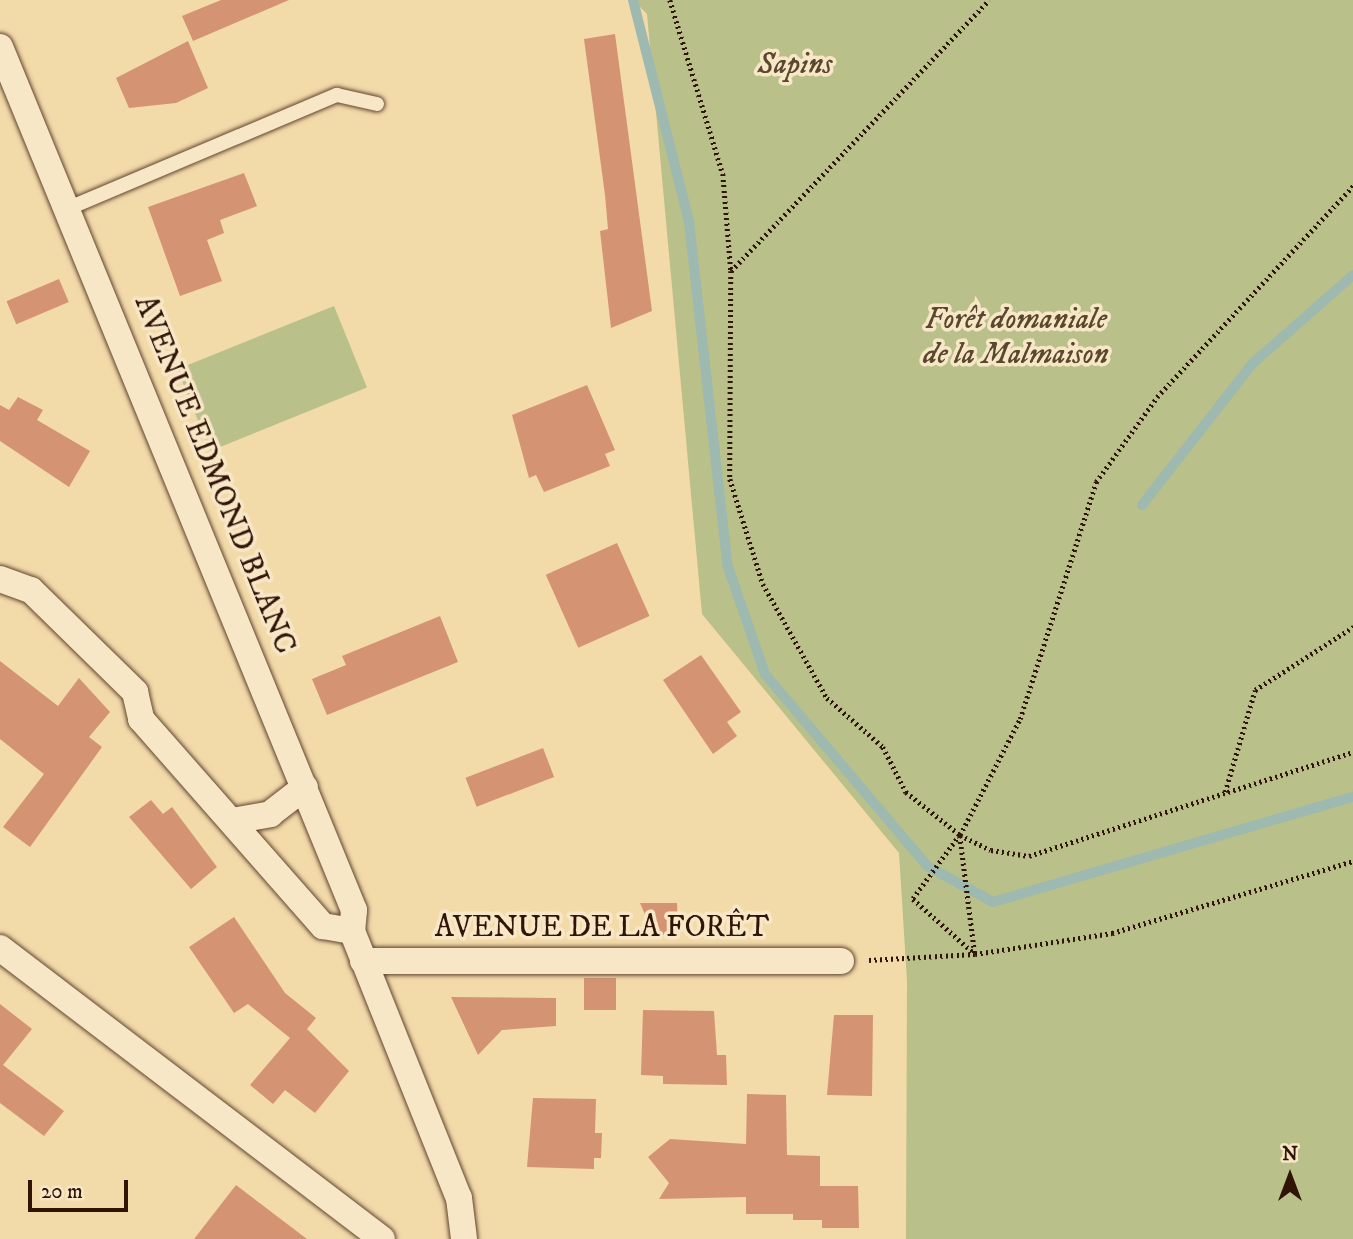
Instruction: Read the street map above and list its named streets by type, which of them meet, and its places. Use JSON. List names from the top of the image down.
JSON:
{
  "streets": {
    "street": ["AVENUE EDMOND BLANC", "AVENUE DE LA FORÊT"]
  },
  "crossings": [
    ["AVENUE EDMOND BLANC", "AVENUE DE LA FORÊT"]
  ],
  "parks": ["Sapins", "Forêt domaniale de la Malmaison"],
  "scale_bar": "20 m",
  "north": "top"
}
